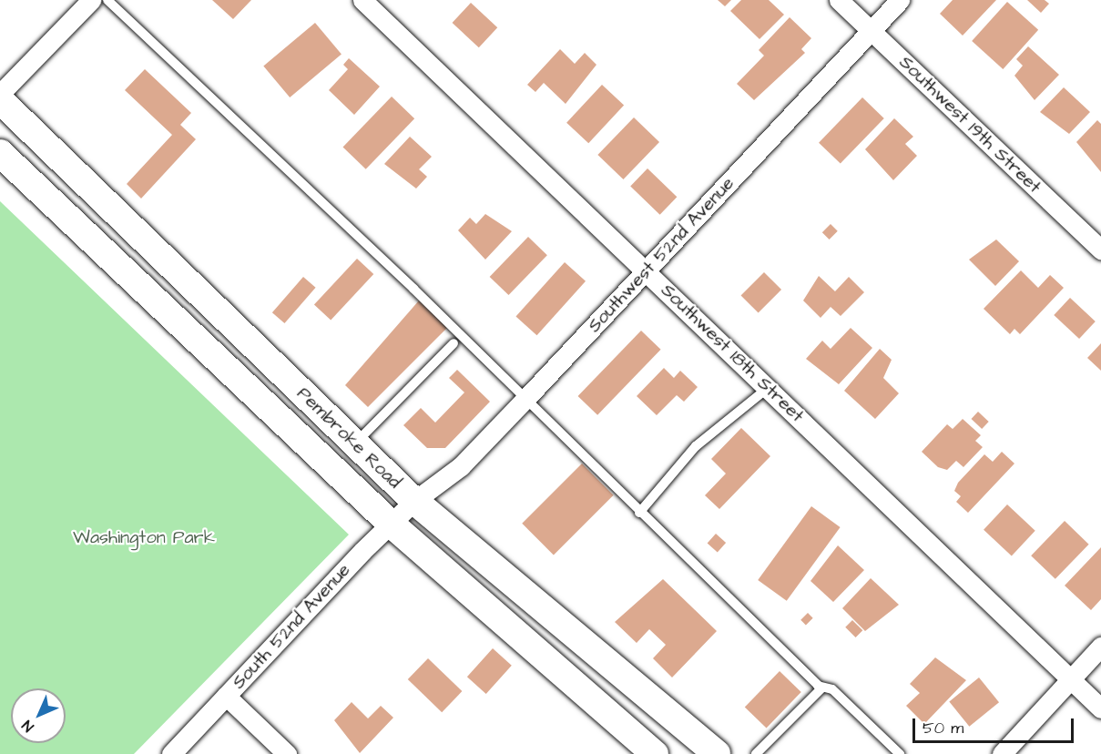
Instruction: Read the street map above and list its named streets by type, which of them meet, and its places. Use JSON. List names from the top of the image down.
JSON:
{
  "streets": {
    "main road": ["Pembroke Road"],
    "street": [
      "Southwest 19th Street",
      "Southwest 52nd Avenue",
      "Southwest 18th Street",
      "South 52nd Avenue"
    ]
  },
  "crossings": [
    ["Southwest 19th Street", "Southwest 52nd Avenue"],
    ["Southwest 52nd Avenue", "Southwest 18th Street"],
    ["Southwest 52nd Avenue", "Pembroke Road"],
    ["Southwest 52nd Avenue", "South 52nd Avenue"],
    ["Pembroke Road", "South 52nd Avenue"]
  ],
  "parks": ["Washington Park"],
  "scale_bar": "50 m",
  "north": "bottom left"
}
